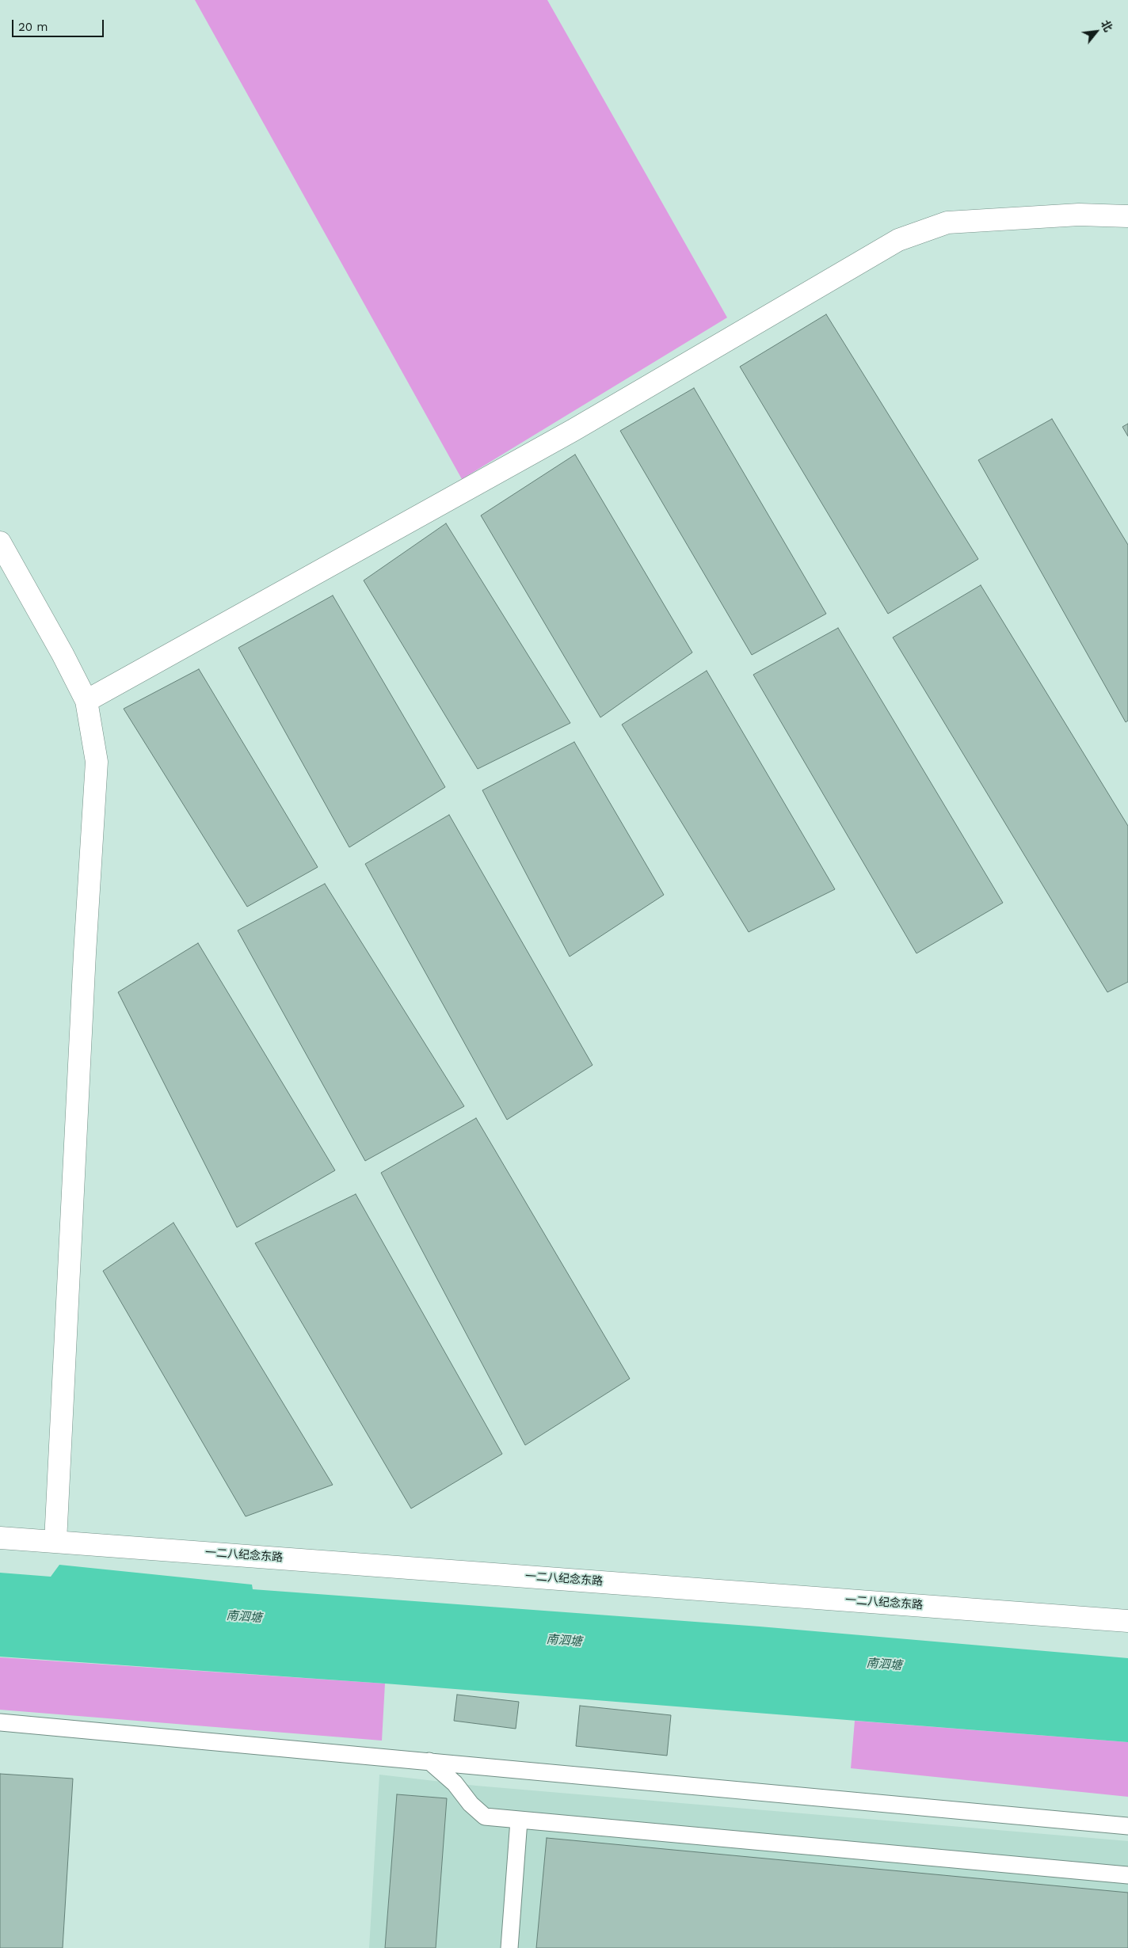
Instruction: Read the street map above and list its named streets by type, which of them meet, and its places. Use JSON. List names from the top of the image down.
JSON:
{
  "streets": {
    "street": ["一二八纪念东路"]
  },
  "water": ["南泗塘"],
  "scale_bar": "20 m",
  "north": "top right"
}
